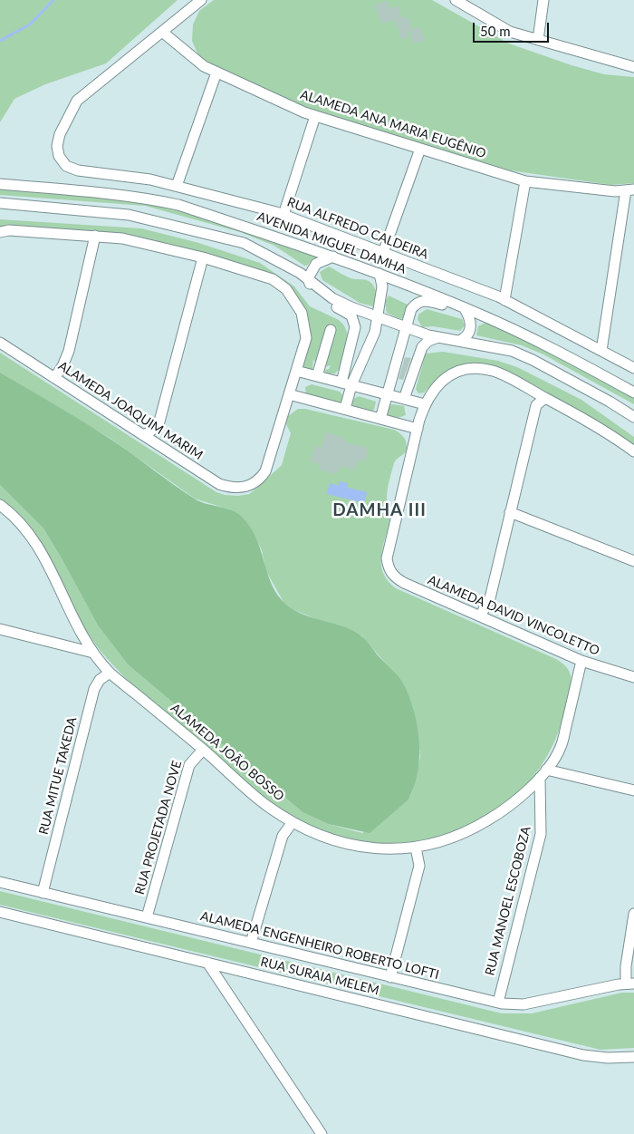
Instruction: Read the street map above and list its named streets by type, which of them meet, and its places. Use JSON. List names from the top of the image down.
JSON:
{
  "streets": {
    "street": [
      "ALAMEDA ANA MARIA EUGÊNIO",
      "RUA ALFREDO CALDEIRA",
      "AVENIDA MIGUEL DAMHA",
      "ALAMEDA JOAQUIM MARIM",
      "ALAMEDA DAVID VINCOLETTO",
      "ALAMEDA JOÃO BOSSO",
      "RUA MITUE TAKEDA",
      "RUA PROJETADA NOVE",
      "RUA MANOEL ESCOBOZA",
      "ALAMEDA ENGENHEIRO ROBERTO LOFTI",
      "RUA SURAIA MELEM"
    ]
  },
  "crossings": [
    ["ALAMEDA ANA MARIA EUGÊNIO", "RUA ALFREDO CALDEIRA"],
    ["ALAMEDA DAVID VINCOLETTO", "ALAMEDA JOÃO BOSSO"],
    ["ALAMEDA JOÃO BOSSO", "RUA MITUE TAKEDA"],
    ["ALAMEDA JOÃO BOSSO", "RUA PROJETADA NOVE"],
    ["ALAMEDA JOÃO BOSSO", "RUA MANOEL ESCOBOZA"],
    ["RUA MITUE TAKEDA", "ALAMEDA ENGENHEIRO ROBERTO LOFTI"],
    ["RUA PROJETADA NOVE", "ALAMEDA ENGENHEIRO ROBERTO LOFTI"],
    ["RUA MANOEL ESCOBOZA", "ALAMEDA ENGENHEIRO ROBERTO LOFTI"]
  ],
  "districts": ["DAMHA III"],
  "scale_bar": "50 m"
}
